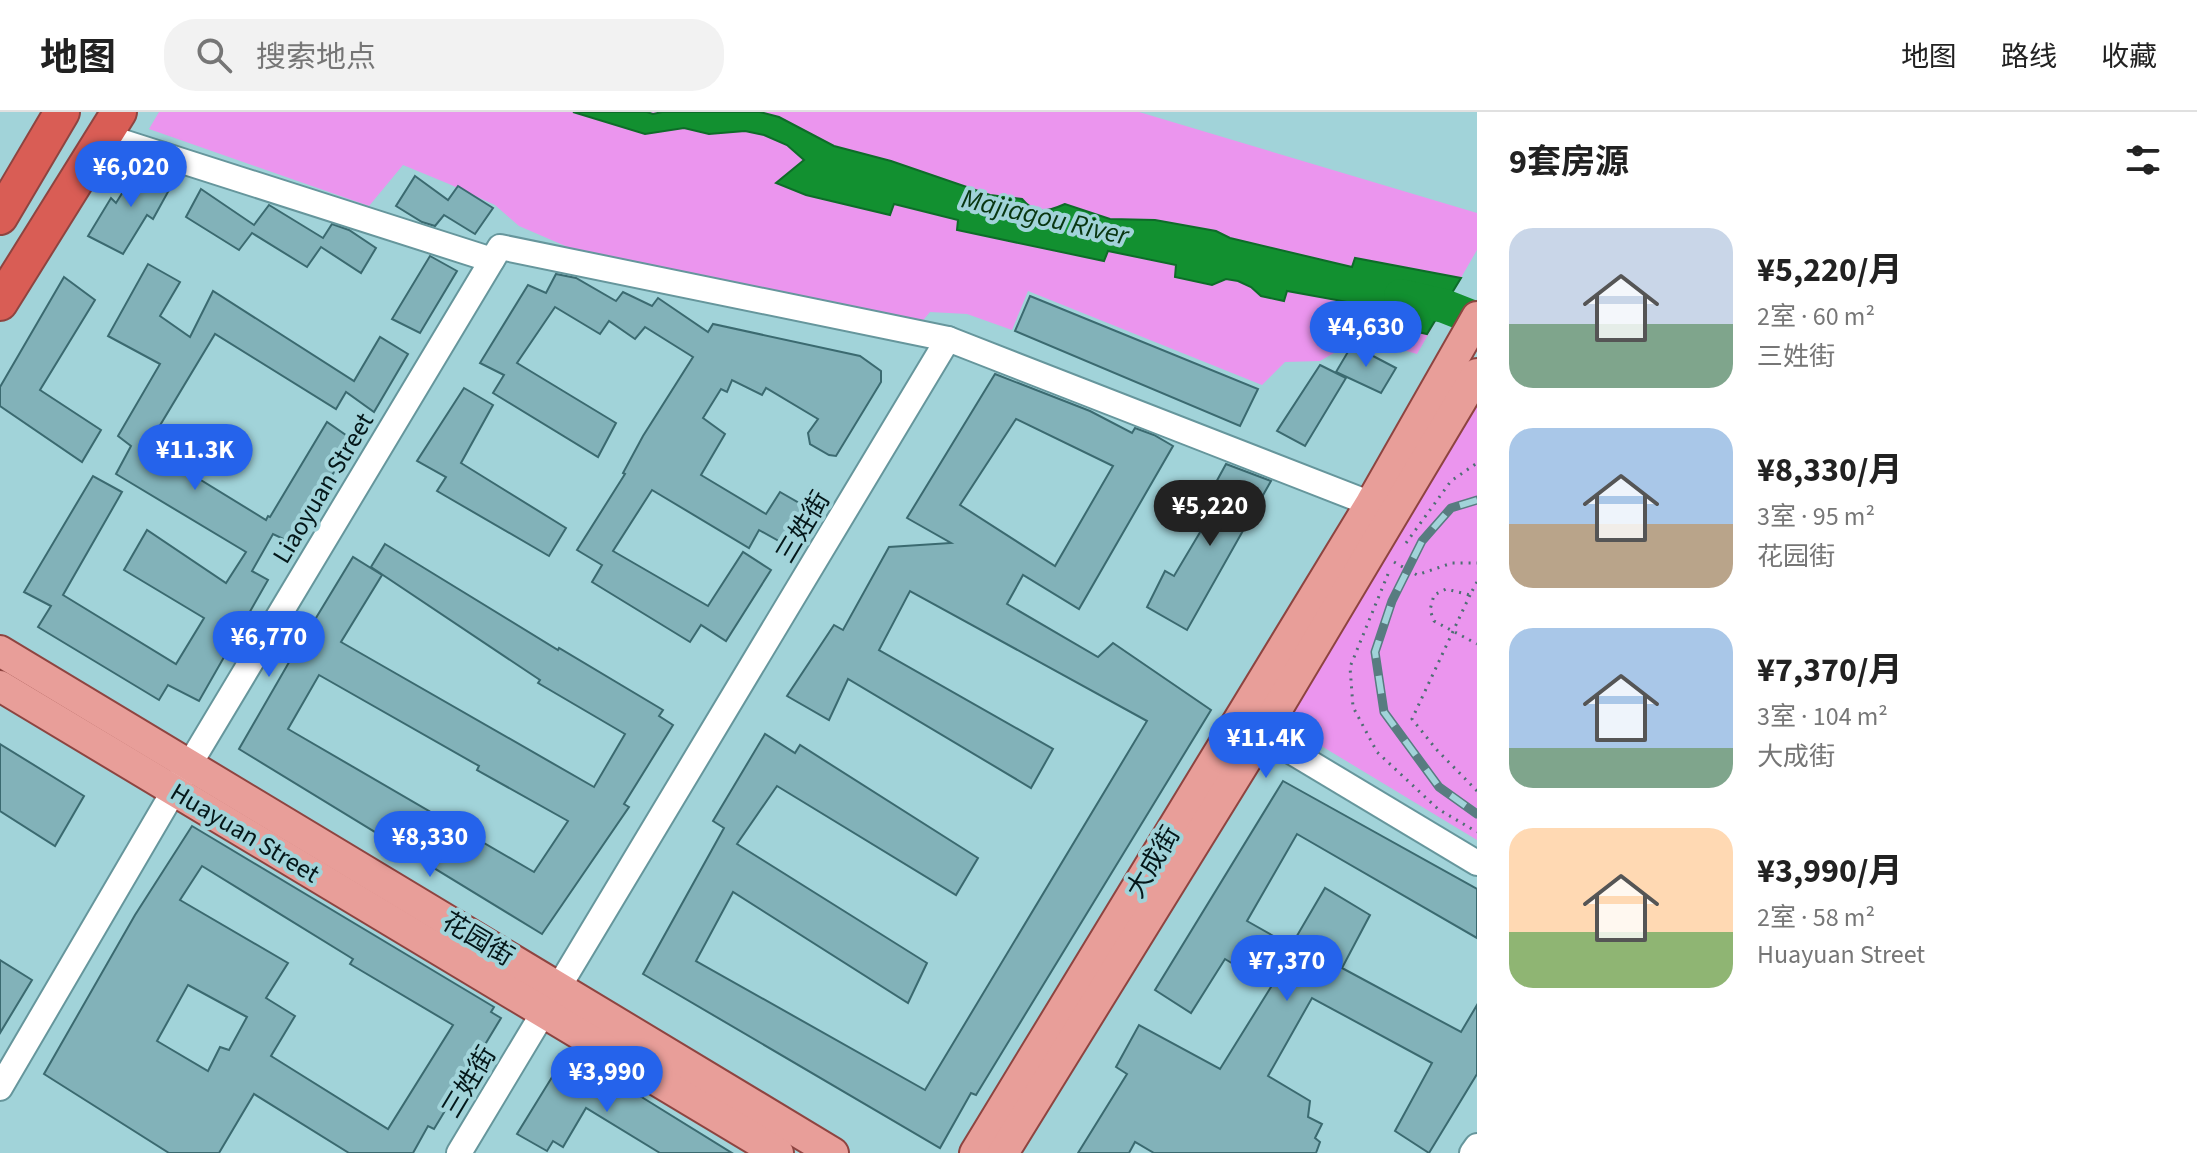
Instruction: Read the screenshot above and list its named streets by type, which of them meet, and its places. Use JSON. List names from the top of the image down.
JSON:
{
  "streets": {
    "main road": ["Huayuan Street", "大成街"],
    "street": ["Liaoyuan Street", "三姓街"]
  },
  "crossings": [
    ["Liaoyuan Street", "Huayuan Street"],
    ["三姓街", "Huayuan Street"]
  ],
  "water": ["Majiagou River"],
  "page": {
    "header": "地图",
    "search": "搜索地点",
    "nav": ["地图", "路线", "收藏"],
    "heading": "9套房源",
    "price": [
      "¥6,020",
      "¥4,630",
      "¥11.3K",
      "¥5,220",
      "¥6,770",
      "¥11.4K",
      "¥8,330",
      "¥7,370",
      "¥3,990"
    ],
    "list": [
      {
        "name": "¥5,220/月",
        "note": "2室 · 60 m² · 三姓街"
      },
      {
        "name": "¥8,330/月",
        "note": "3室 · 95 m² · 花园街"
      },
      {
        "name": "¥7,370/月",
        "note": "3室 · 104 m² · 大成街"
      },
      {
        "name": "¥3,990/月",
        "note": "2室 · 58 m² · Huayuan Street"
      }
    ]
  }
}
